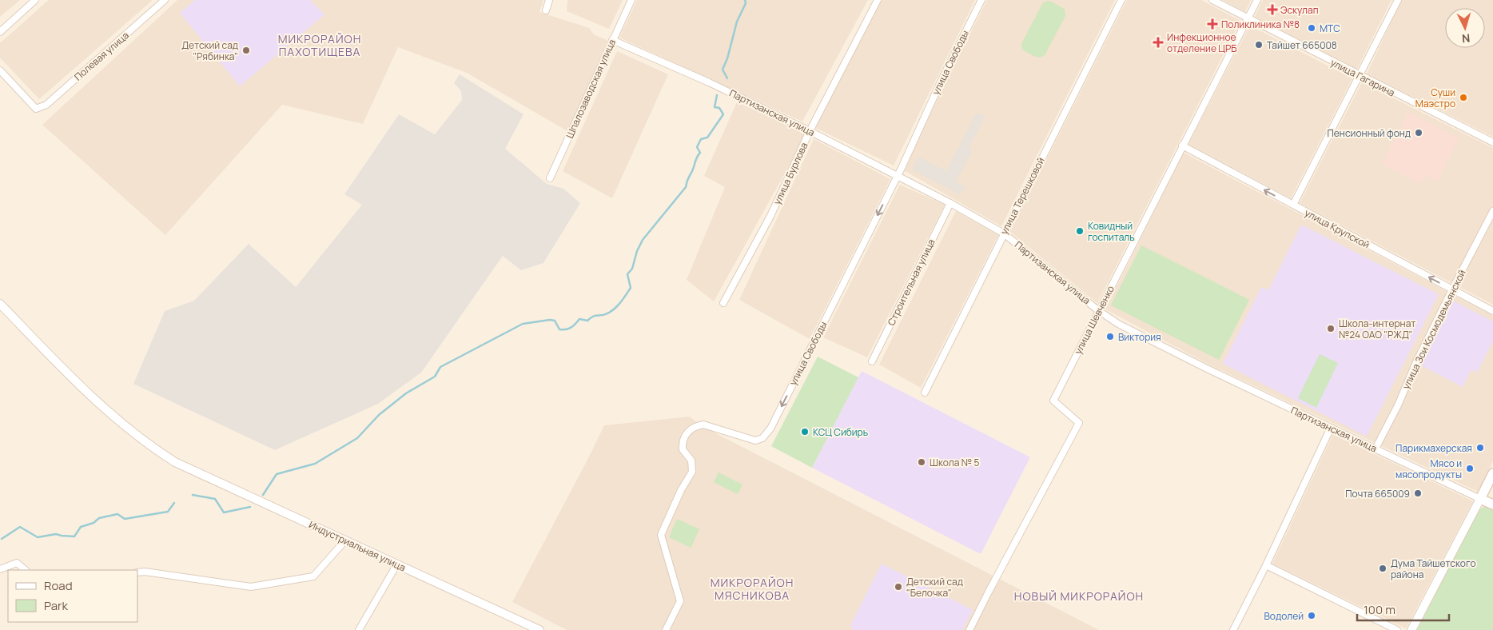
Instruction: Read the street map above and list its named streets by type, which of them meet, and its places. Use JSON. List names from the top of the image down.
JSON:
{
  "streets": {
    "main road": ["Партизанская улица"],
    "street": [
      "Полевая улица",
      "улица Свободы",
      "улица Гагарина",
      "Шпалозаводская улица",
      "улица Бурлова",
      "улица Терешковой",
      "улица Крупской",
      "Строительная улица",
      "улица Шевченко",
      "улица Зои Космодемьянской",
      "Индустриальная улица"
    ]
  },
  "crossings": [
    ["улица Свободы", "Партизанская улица"],
    ["улица Гагарина", "улица Шевченко"],
    ["Шпалозаводская улица", "Партизанская улица"],
    ["Партизанская улица", "улица Бурлова"],
    ["Партизанская улица", "улица Терешковой"],
    ["Партизанская улица", "Строительная улица"],
    ["Партизанская улица", "улица Шевченко"],
    ["Партизанская улица", "улица Зои Космодемьянской"],
    ["улица Крупской", "улица Шевченко"],
    ["улица Крупской", "улица Зои Космодемьянской"]
  ],
  "one_way": ["улица Свободы", "улица Крупской"],
  "districts": ["МИКРОРАЙОН ПАХОТИЩЕВА", "МИКРОРАЙОН МЯСНИКОВА", "НОВЫЙ МИКРОРАЙОН"],
  "places": {
    "health": ["Эскулап", "Поликлиника №8", "Инфекционное отделение ЦРБ"],
    "other": [
      "МТС",
      "Тайшет 665008",
      "Детский сад \"Рябинка\"",
      "Суши Маэстро",
      "Пенсионный фонд",
      "Ковидный госпиталь",
      "Школа-интернат №24 ОАО \"РЖД\"",
      "Виктория",
      "КСЦ Сибирь",
      "Парикмахерская",
      "Школа № 5",
      "Мясо и мясопродукты",
      "Почта 665009",
      "Дума Тайшетского района",
      "Детский сад \"Белочка\"",
      "Водолей"
    ]
  },
  "legend": ["Road", "Park"],
  "scale_bar": "100 m",
  "north": "bottom"
}
